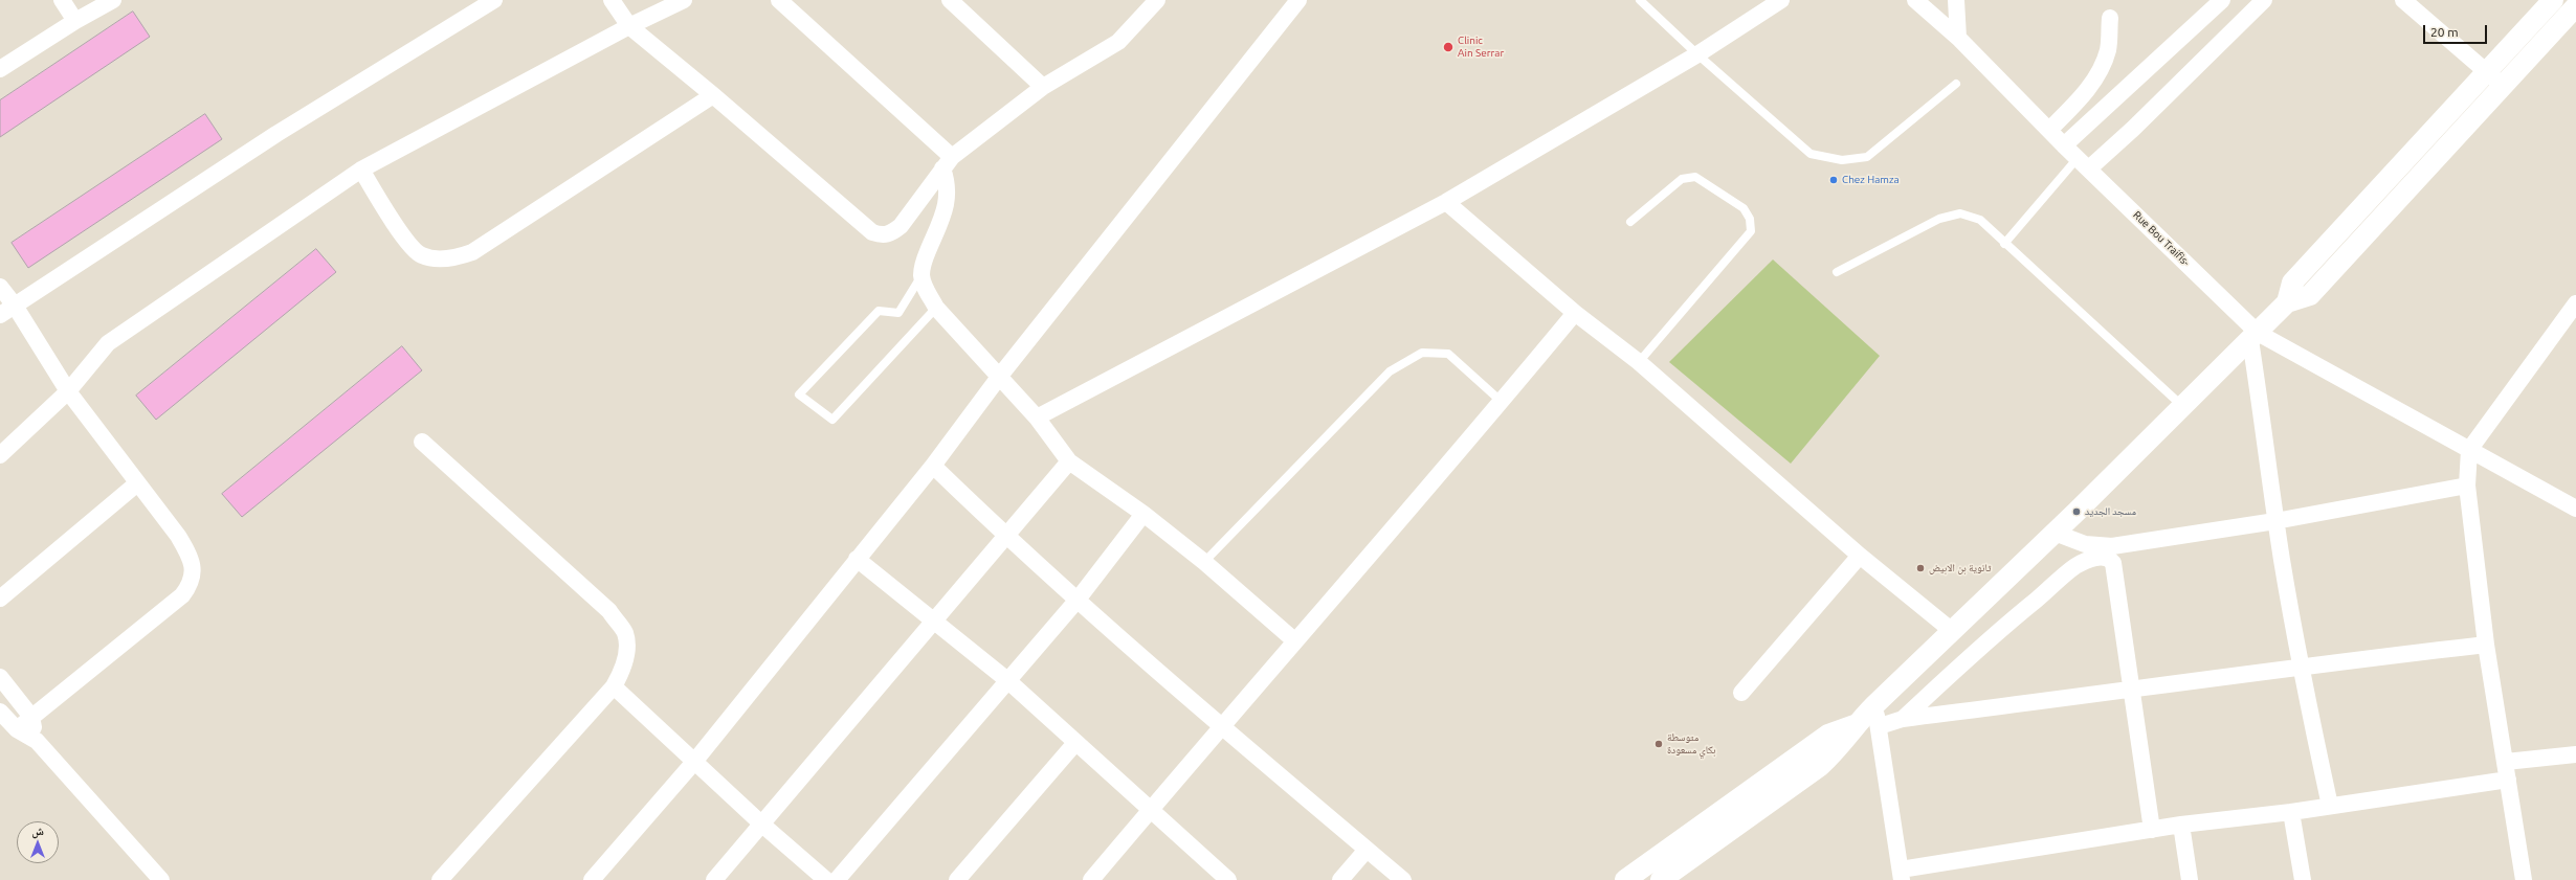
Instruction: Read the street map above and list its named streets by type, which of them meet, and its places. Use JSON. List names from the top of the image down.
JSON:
{
  "streets": {
    "street": ["Rue Bou Traifis-"]
  },
  "places": [
    "Clinic Ain Serrar",
    "Chez Hamza",
    "مسجد الجديد",
    "ثانوية بن الابيض",
    "متوسطة بكاي مسعودة"
  ],
  "scale_bar": "20 m",
  "north": "top"
}
